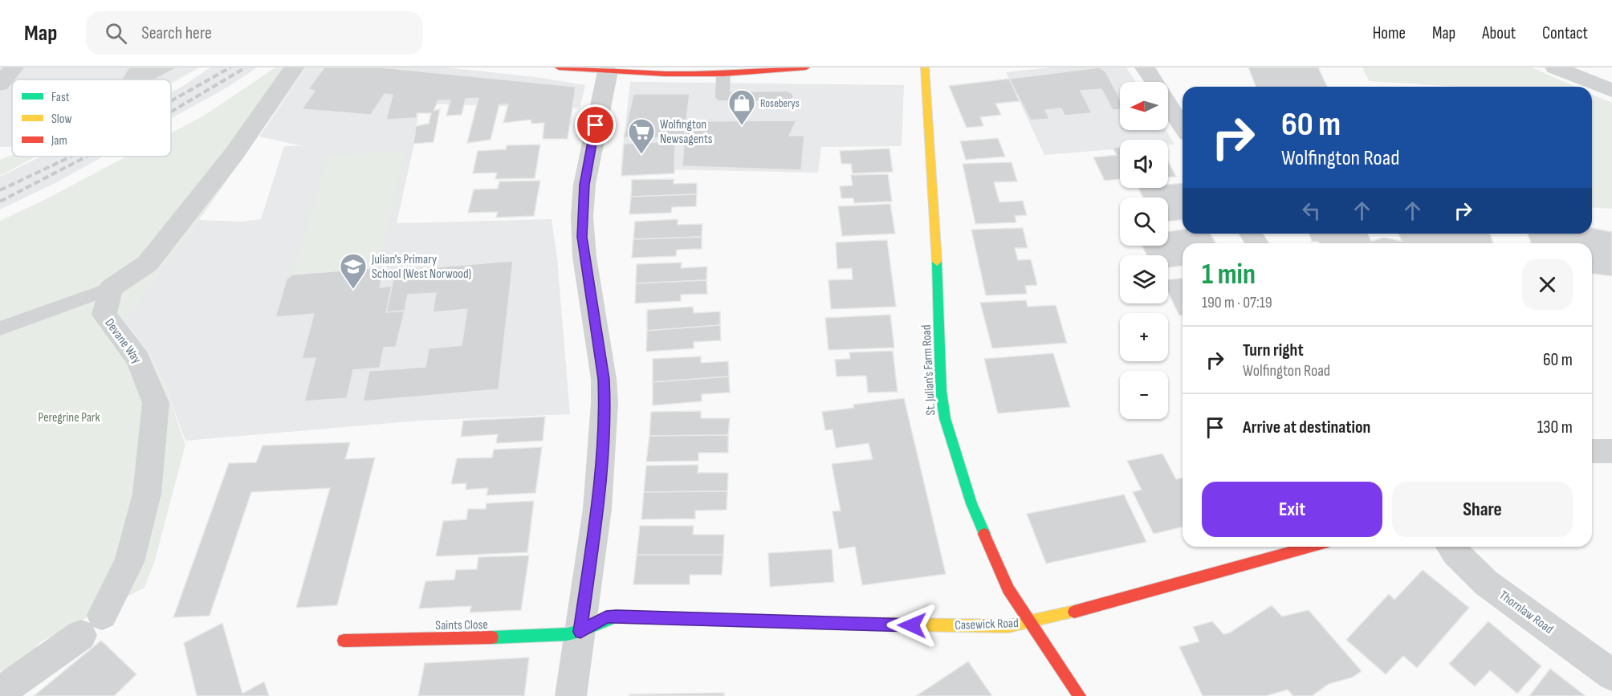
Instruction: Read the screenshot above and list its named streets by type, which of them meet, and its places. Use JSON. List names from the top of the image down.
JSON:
{
  "streets": {
    "street": [
      "Devane Way",
      "St. Julian's Farm Road",
      "Thornlaw Road",
      "Casewick Road",
      "Saints Close"
    ]
  },
  "crossings": [
    ["St. Julian's Farm Road", "Casewick Road"],
    ["Casewick Road", "Saints Close"]
  ],
  "parks": ["Peregrine Park"],
  "places": {
    "shop": ["Roseberys"],
    "supermarket": ["Wolfington Newsagents"],
    "school or university": ["Julian's Primary School (West Norwood)"]
  },
  "legend": ["Fast", "Slow", "Jam"],
  "north": "left",
  "page": {
    "header": "Map",
    "search": "Search here",
    "nav": [
      "Home",
      "Map",
      "About",
      "Contact"
    ],
    "map_buttons": ["+", "−"],
    "turn": ["60 m", "Wolfington Road"],
    "heading": ["1 min", "190 m · 07:19"],
    "list": [
      {
        "name": "Turn right",
        "note": "Wolfington Road",
        "value": "60 m"
      },
      {
        "name": "Arrive at destination",
        "value": "130 m"
      }
    ],
    "buttons": ["Exit", "Share"]
  }
}
